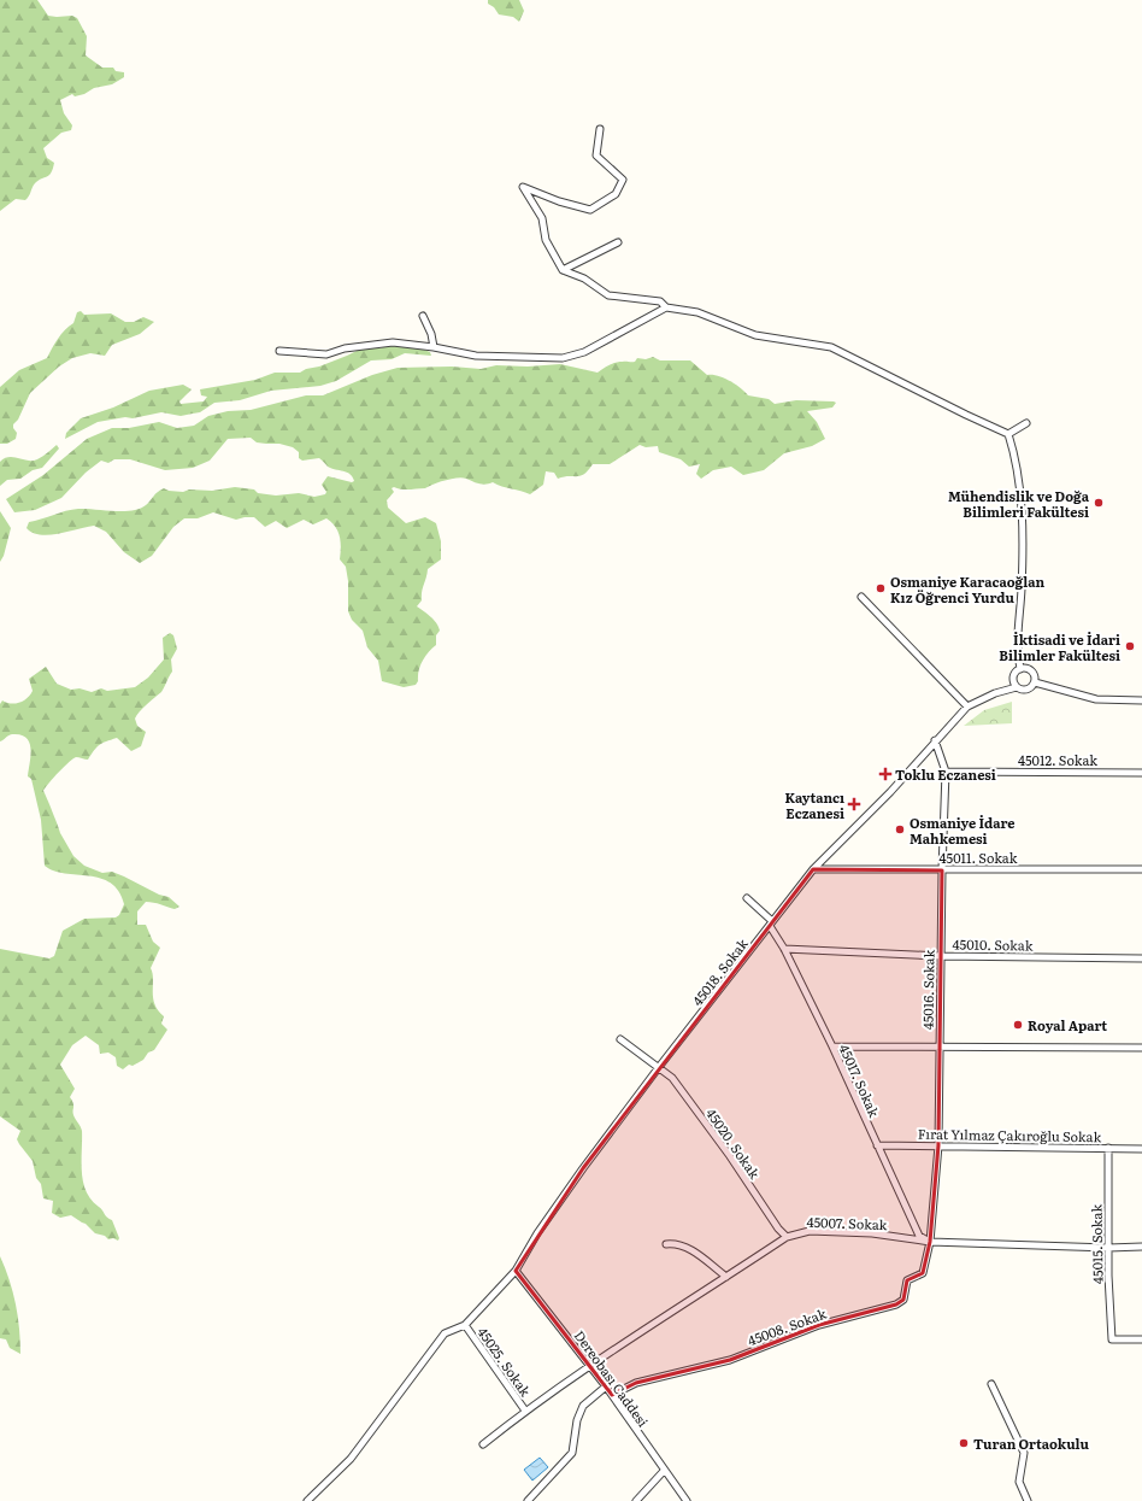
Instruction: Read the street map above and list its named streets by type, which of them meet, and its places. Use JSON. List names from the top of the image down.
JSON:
{
  "streets": {
    "street": [
      "45012. Sokak",
      "45011. Sokak",
      "45010. Sokak",
      "45018. Sokak",
      "45016. Sokak",
      "45017. Sokak",
      "Fırat Yılmaz Çakıroğlu Sokak",
      "45020. Sokak",
      "45007. Sokak",
      "45015. Sokak",
      "45008. Sokak",
      "45025. Sokak",
      "Dereobası Caddesi"
    ]
  },
  "crossings": [
    ["45012. Sokak", "45016. Sokak"],
    ["45011. Sokak", "45018. Sokak"],
    ["45011. Sokak", "45016. Sokak"],
    ["45010. Sokak", "45016. Sokak"],
    ["45010. Sokak", "45017. Sokak"],
    ["45018. Sokak", "45016. Sokak"],
    ["45018. Sokak", "45017. Sokak"],
    ["45018. Sokak", "45020. Sokak"],
    ["45018. Sokak", "45025. Sokak"],
    ["45018. Sokak", "Dereobası Caddesi"],
    ["45016. Sokak", "45017. Sokak"],
    ["45016. Sokak", "Fırat Yılmaz Çakıroğlu Sokak"],
    ["45016. Sokak", "45007. Sokak"],
    ["45016. Sokak", "45008. Sokak"],
    ["45017. Sokak", "Fırat Yılmaz Çakıroğlu Sokak"],
    ["45017. Sokak", "45007. Sokak"],
    ["45017. Sokak", "45008. Sokak"],
    ["Fırat Yılmaz Çakıroğlu Sokak", "45015. Sokak"],
    ["45020. Sokak", "45007. Sokak"],
    ["45007. Sokak", "45015. Sokak"],
    ["45007. Sokak", "45008. Sokak"],
    ["45007. Sokak", "45025. Sokak"],
    ["45007. Sokak", "Dereobası Caddesi"],
    ["45008. Sokak", "Dereobası Caddesi"],
    ["45025. Sokak", "Dereobası Caddesi"]
  ],
  "places": {
    "other": [
      "Mühendislik ve Doğa Bilimleri Fakültesi",
      "Osmaniye Karacaoğlan Kız Öğrenci Yurdu",
      "İktisadi ve İdari Bilimler Fakültesi",
      "Osmaniye İdare Mahkemesi",
      "Royal Apart",
      "Turan Ortaokulu"
    ],
    "health": ["Toklu Eczanesi", "Kaytancı Eczanesi"]
  }
}
